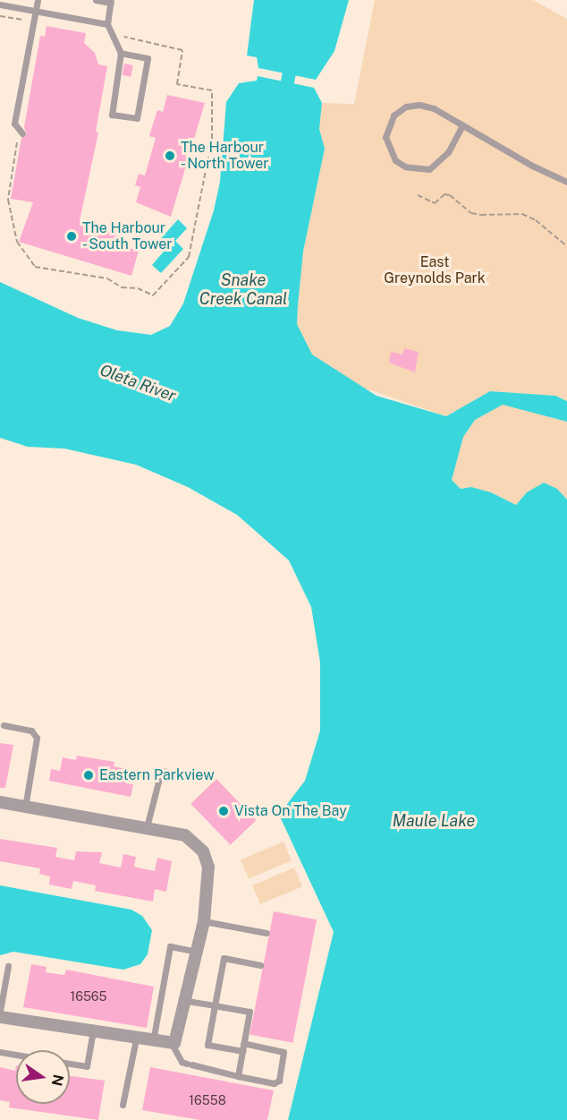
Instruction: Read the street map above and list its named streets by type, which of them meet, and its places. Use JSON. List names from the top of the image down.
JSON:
{
  "water": ["Snake Creek Canal", "Oleta River", "Maule Lake"],
  "parks": ["East Greynolds Park"],
  "places": [
    "The Harbour - North Tower",
    "The Harbour - South Tower",
    "Eastern Parkview",
    "Vista On The Bay"
  ],
  "house_numbers": ["16565", "16558"],
  "north": "right"
}
